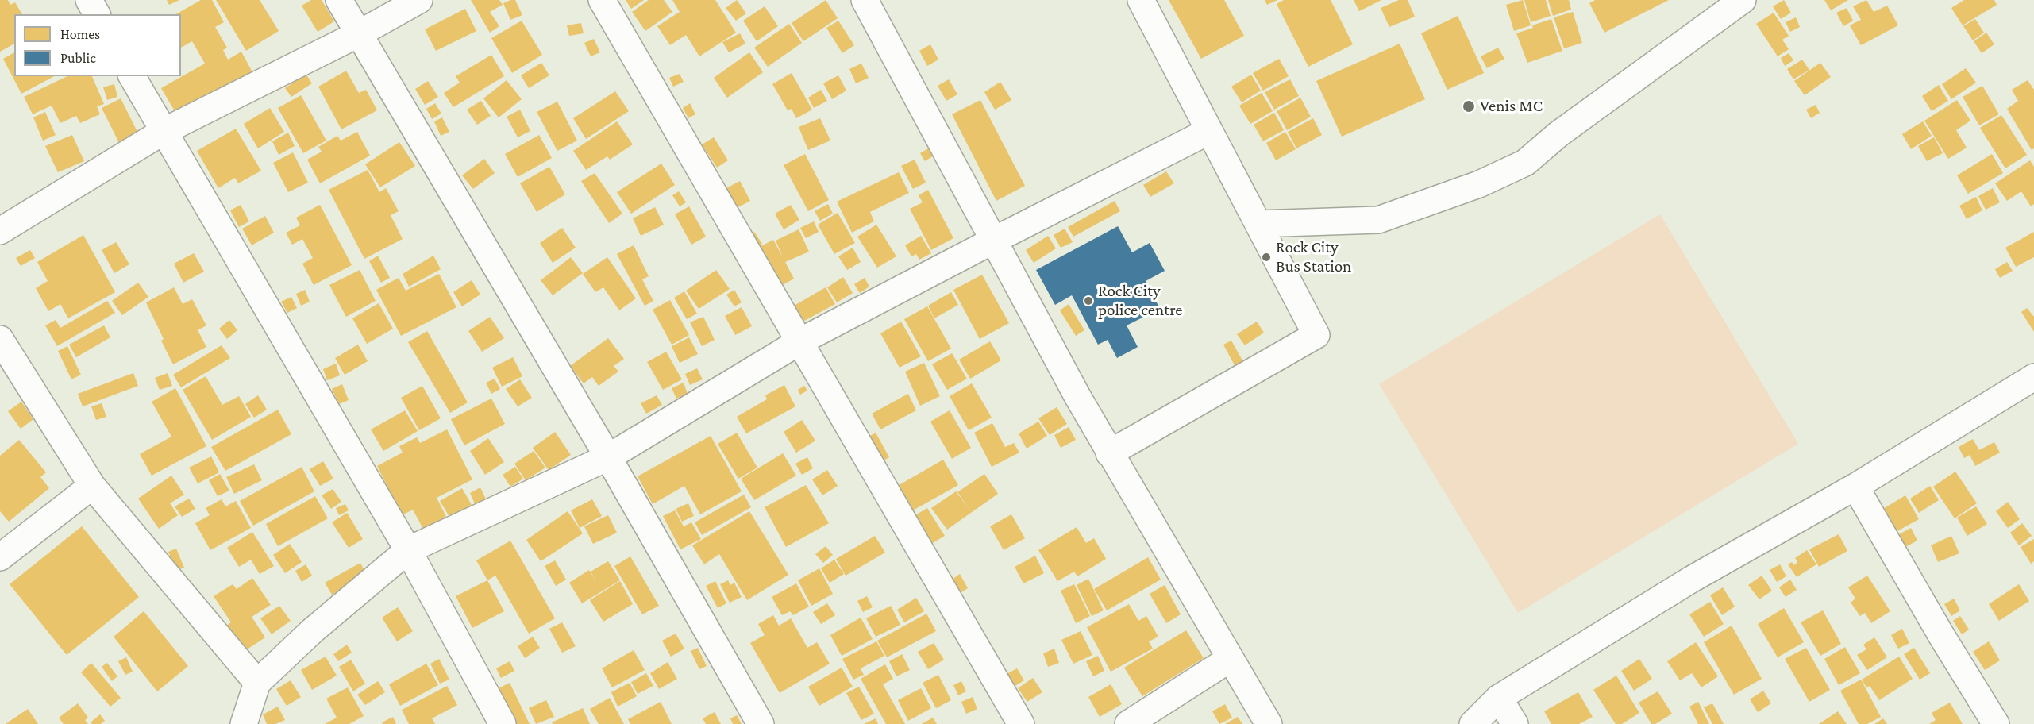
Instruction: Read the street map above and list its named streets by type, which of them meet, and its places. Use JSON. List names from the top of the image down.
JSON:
{
  "places": ["Venis MC", "Rock City Bus Station", "Rock City police centre"],
  "legend": ["Homes", "Public"]
}
